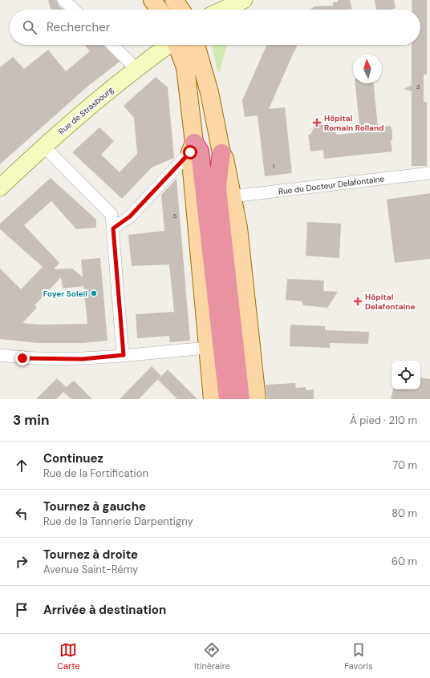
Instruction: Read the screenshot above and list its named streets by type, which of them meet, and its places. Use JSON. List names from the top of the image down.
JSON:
{
  "streets": {
    "street": ["Rue de Strasbourg", "Rue du Docteur Delafontaine"]
  },
  "places": {
    "health": ["Hôpital Romain Rolland", "Hôpital Delafontaine"],
    "other": ["Foyer Soleil"]
  },
  "house_numbers": ["3", "1", "5"],
  "north": "top",
  "page": {
    "search": "Rechercher",
    "heading": ["3 min", "À pied · 210 m"],
    "list": [
      ["Continuez", "Rue de la Fortification", "70 m"],
      ["Tournez à gauche", "Rue de la Tannerie Darpentigny", "80 m"],
      ["Tournez à droite", "Avenue Saint-Rémy", "60 m"],
      "Arrivée à destination"
    ],
    "nav": ["Carte", "Itinéraire", "Favoris"]
  }
}
